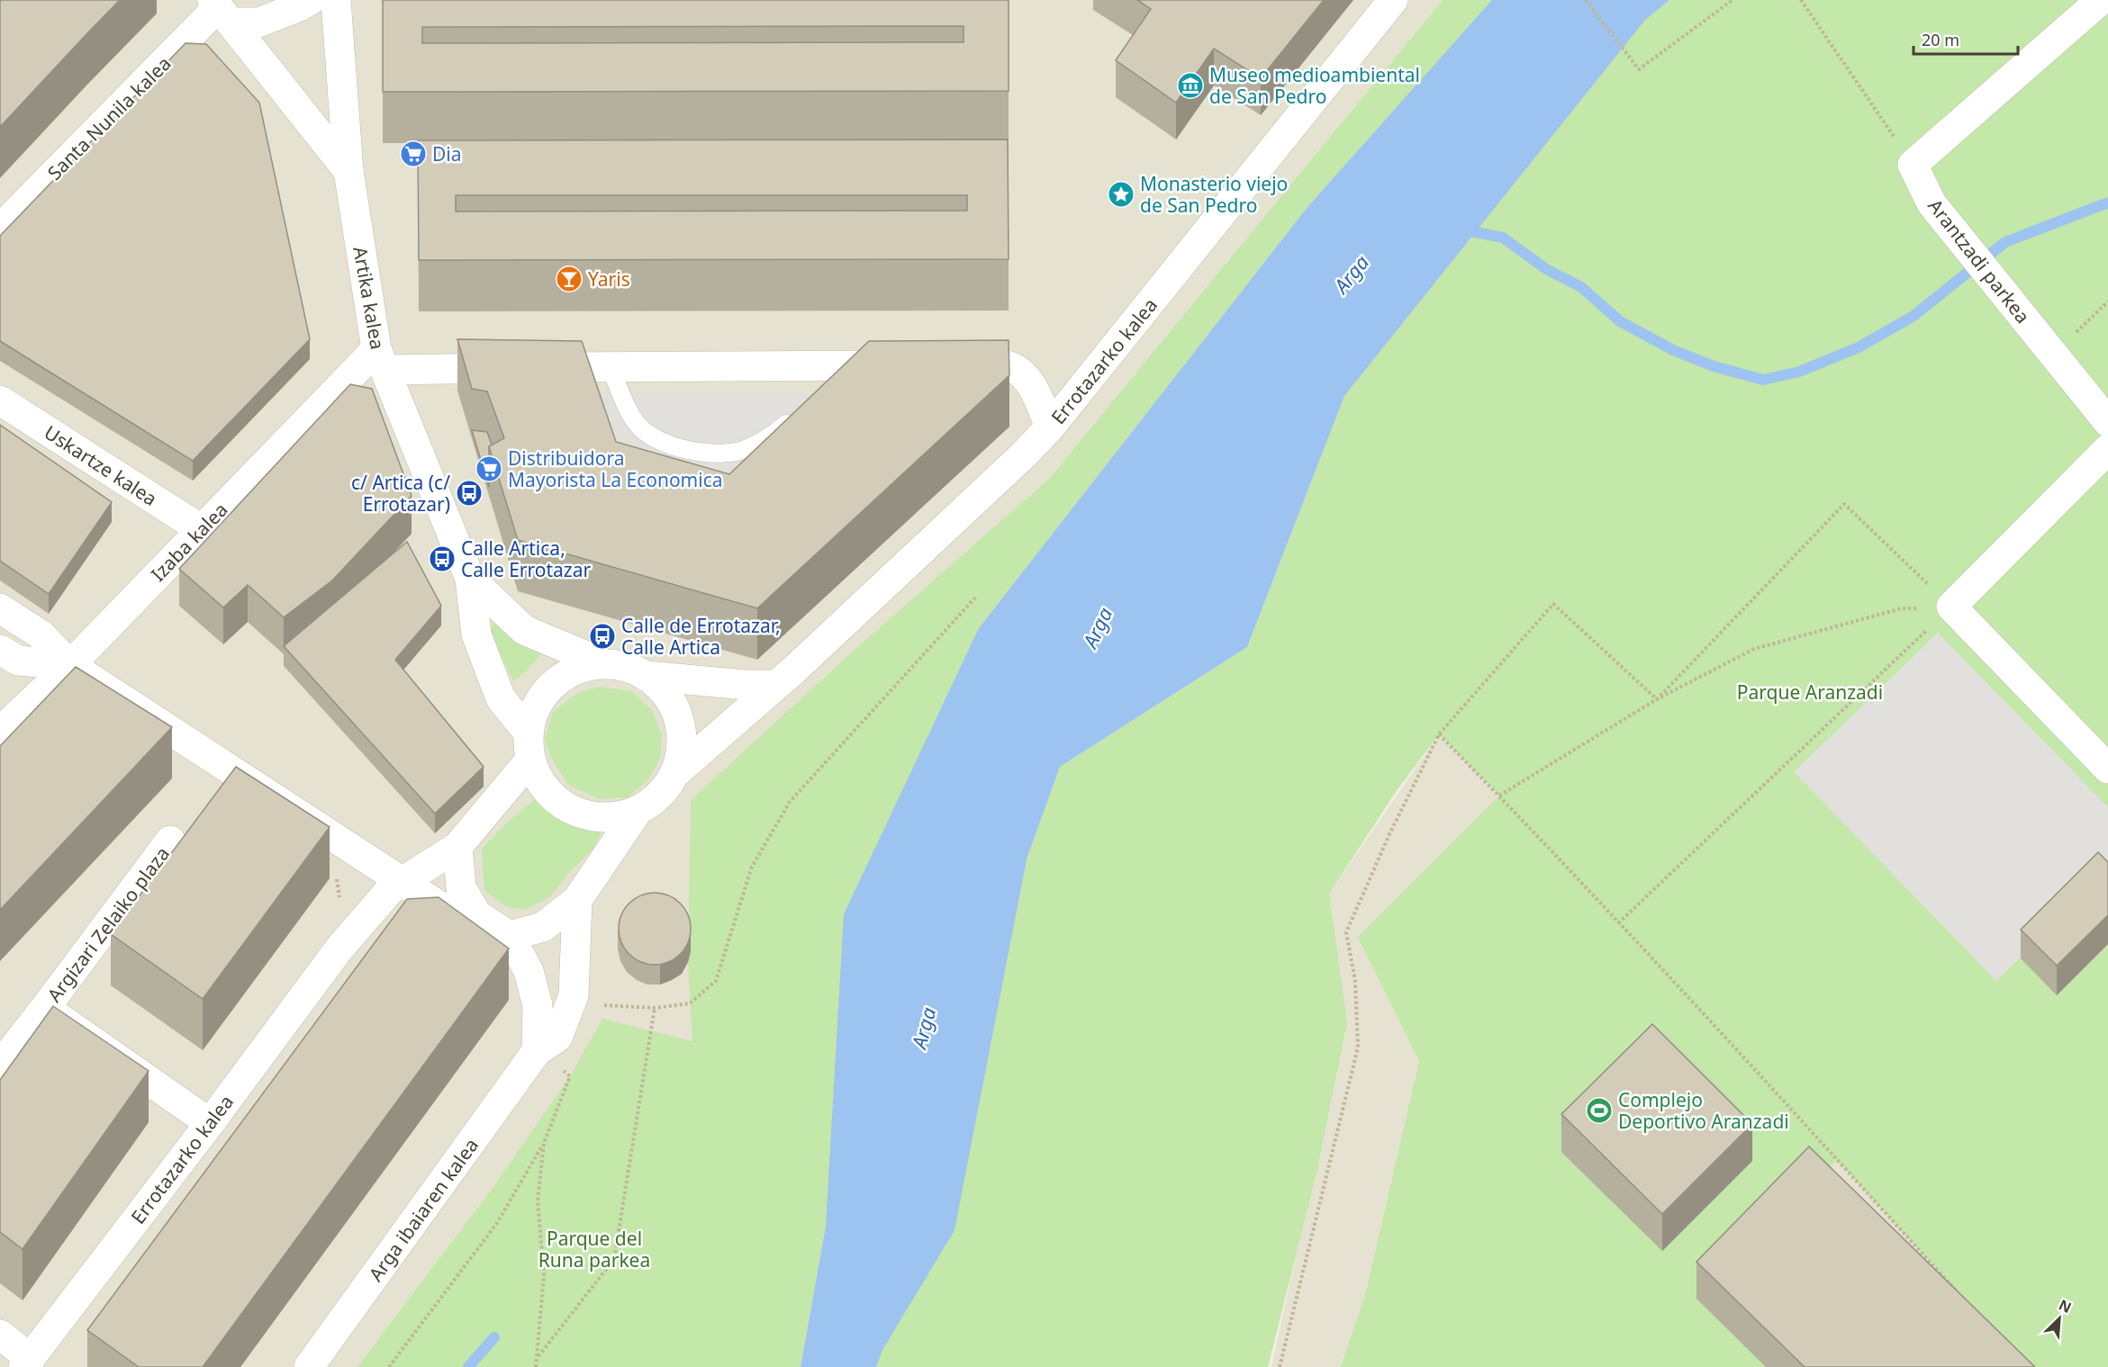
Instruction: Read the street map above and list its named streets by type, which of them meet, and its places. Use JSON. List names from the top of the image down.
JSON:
{
  "streets": {
    "street": [
      "Santa Nunila kalea",
      "Arantzadi parkea",
      "Artika kalea",
      "Errotazarko kalea",
      "Uskartze kalea",
      "Izaba kalea",
      "Argizari Zelaiko plaza",
      "Arga ibaiaren kalea"
    ]
  },
  "crossings": [
    ["Artika kalea", "Errotazarko kalea"],
    ["Artika kalea", "Izaba kalea"],
    ["Errotazarko kalea", "Argizari Zelaiko plaza"],
    ["Uskartze kalea", "Izaba kalea"]
  ],
  "water": ["Arga"],
  "parks": ["Parque Aranzadi", "Parque del Runa parkea"],
  "places": {
    "museum": ["Museo medioambiental de San Pedro"],
    "supermarket": ["Dia", "Distribuidora Mayorista La Economica"],
    "place": ["Monasterio viejo de San Pedro"],
    "bar": ["Yaris"],
    "bus stop": ["c/ Artica (c/ Errotazar)", "Calle Artica, Calle Errotazar", "Calle de Errotazar, Calle Artica"],
    "sports": ["Complejo Deportivo Aranzadi"]
  },
  "scale_bar": "20 m",
  "north": "top right"
}
